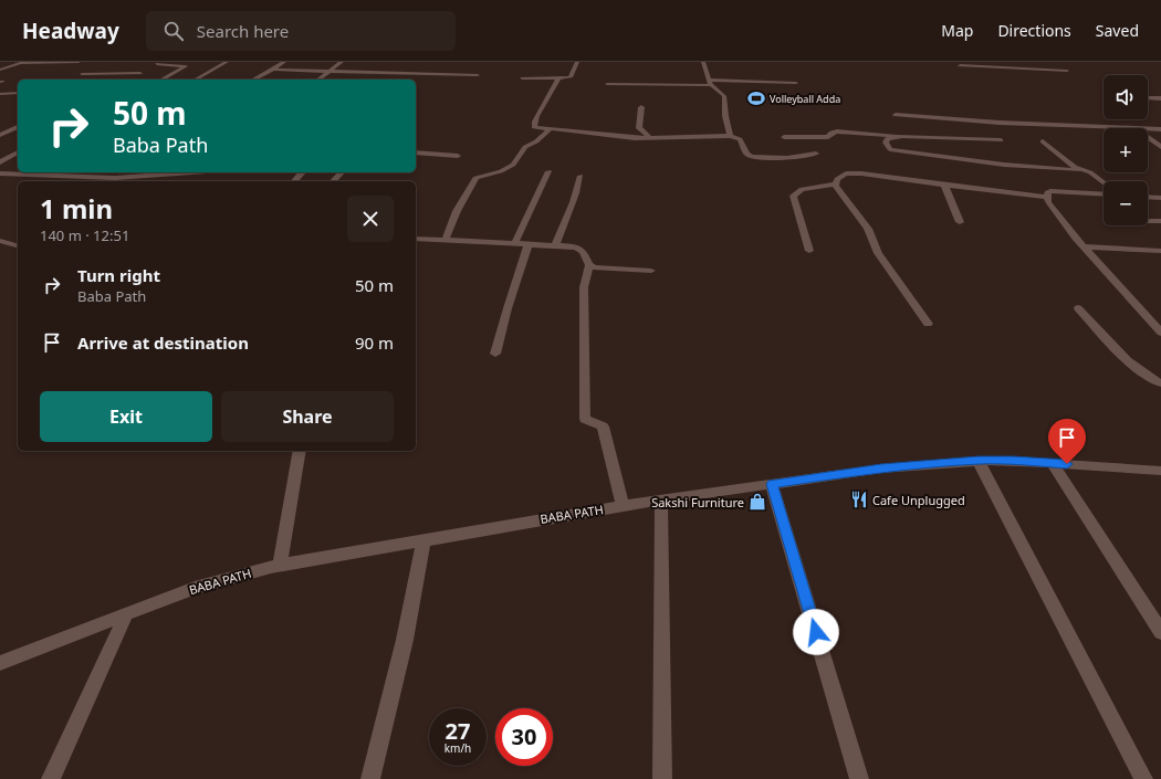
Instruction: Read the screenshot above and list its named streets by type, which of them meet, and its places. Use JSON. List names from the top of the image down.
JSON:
{
  "streets": {
    "street": ["BABA PATH"]
  },
  "places": {
    "sports": ["Volleyball Adda"],
    "restaurant": ["Cafe Unplugged"],
    "shop": ["Sakshi Furniture"]
  },
  "page": {
    "header": "Headway",
    "search": "Search here",
    "nav": ["Map", "Directions", "Saved"],
    "map_buttons": ["+", "−"],
    "turn": ["50 m", "Baba Path"],
    "heading": ["1 min", "140 m · 12:51"],
    "list": [
      {
        "name": "Turn right",
        "note": "Baba Path",
        "value": "50 m"
      },
      {
        "name": "Arrive at destination",
        "value": "90 m"
      }
    ],
    "buttons": ["Exit", "Share"],
    "speed": "27 km/h",
    "limit": "30"
  }
}
